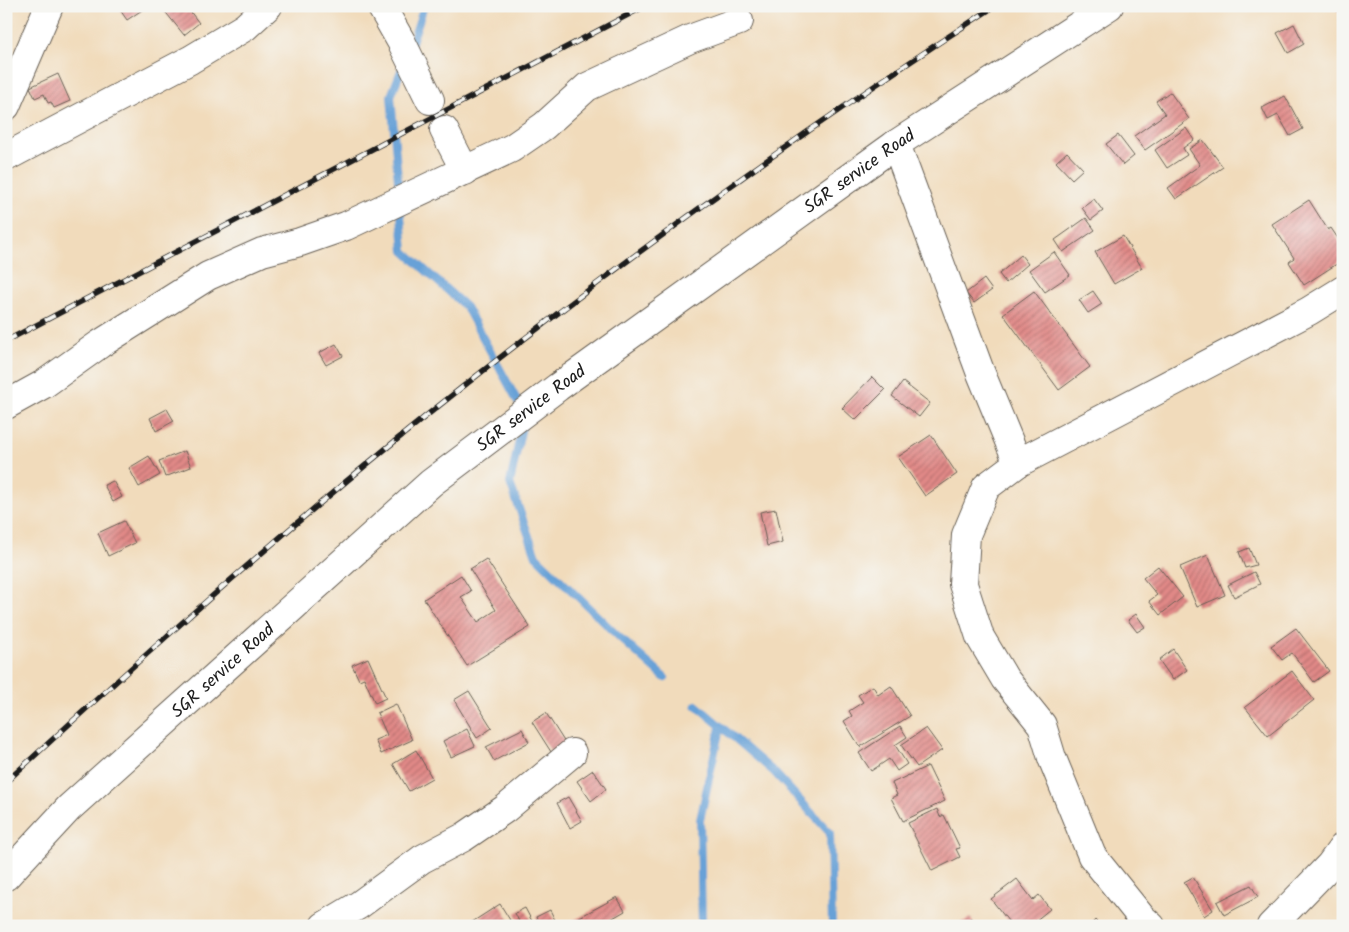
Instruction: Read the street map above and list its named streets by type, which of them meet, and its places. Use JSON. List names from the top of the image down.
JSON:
{
  "streets": {
    "street": ["SGR service Road"]
  }
}
